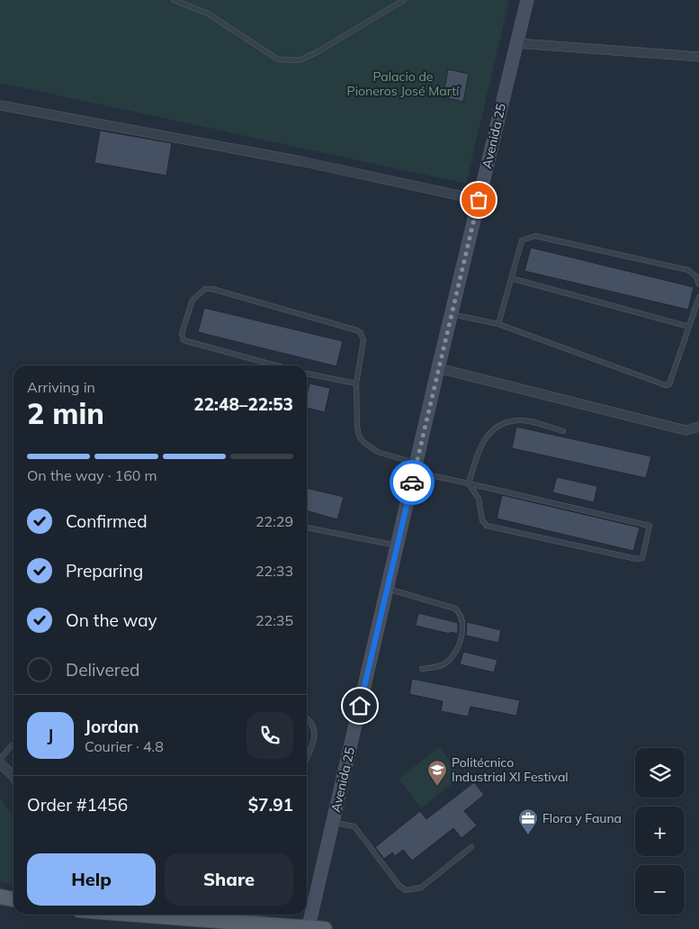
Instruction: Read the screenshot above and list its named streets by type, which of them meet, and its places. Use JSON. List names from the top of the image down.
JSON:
{
  "streets": {
    "street": ["Avenida 25"]
  },
  "parks": ["Palacio de Pioneros José Martí"],
  "places": {
    "school or university": ["Politécnico Industrial XI Festival"],
    "office": ["Flora y Fauna"]
  },
  "page": {
    "heading": ["2 min", "Arriving in", "22:48–22:53"],
    "panel": [
      "Jordan",
      "Courier · 4.8",
      "Order #1456",
      "$7.91"
    ],
    "bar": "On the way · 160 m",
    "list": [
      ["Confirmed", "22:29"],
      ["Preparing", "22:33"],
      ["On the way", "22:35"],
      "Delivered"
    ],
    "round": "J",
    "map_buttons": ["+", "−"],
    "buttons": ["Help", "Share"]
  }
}
